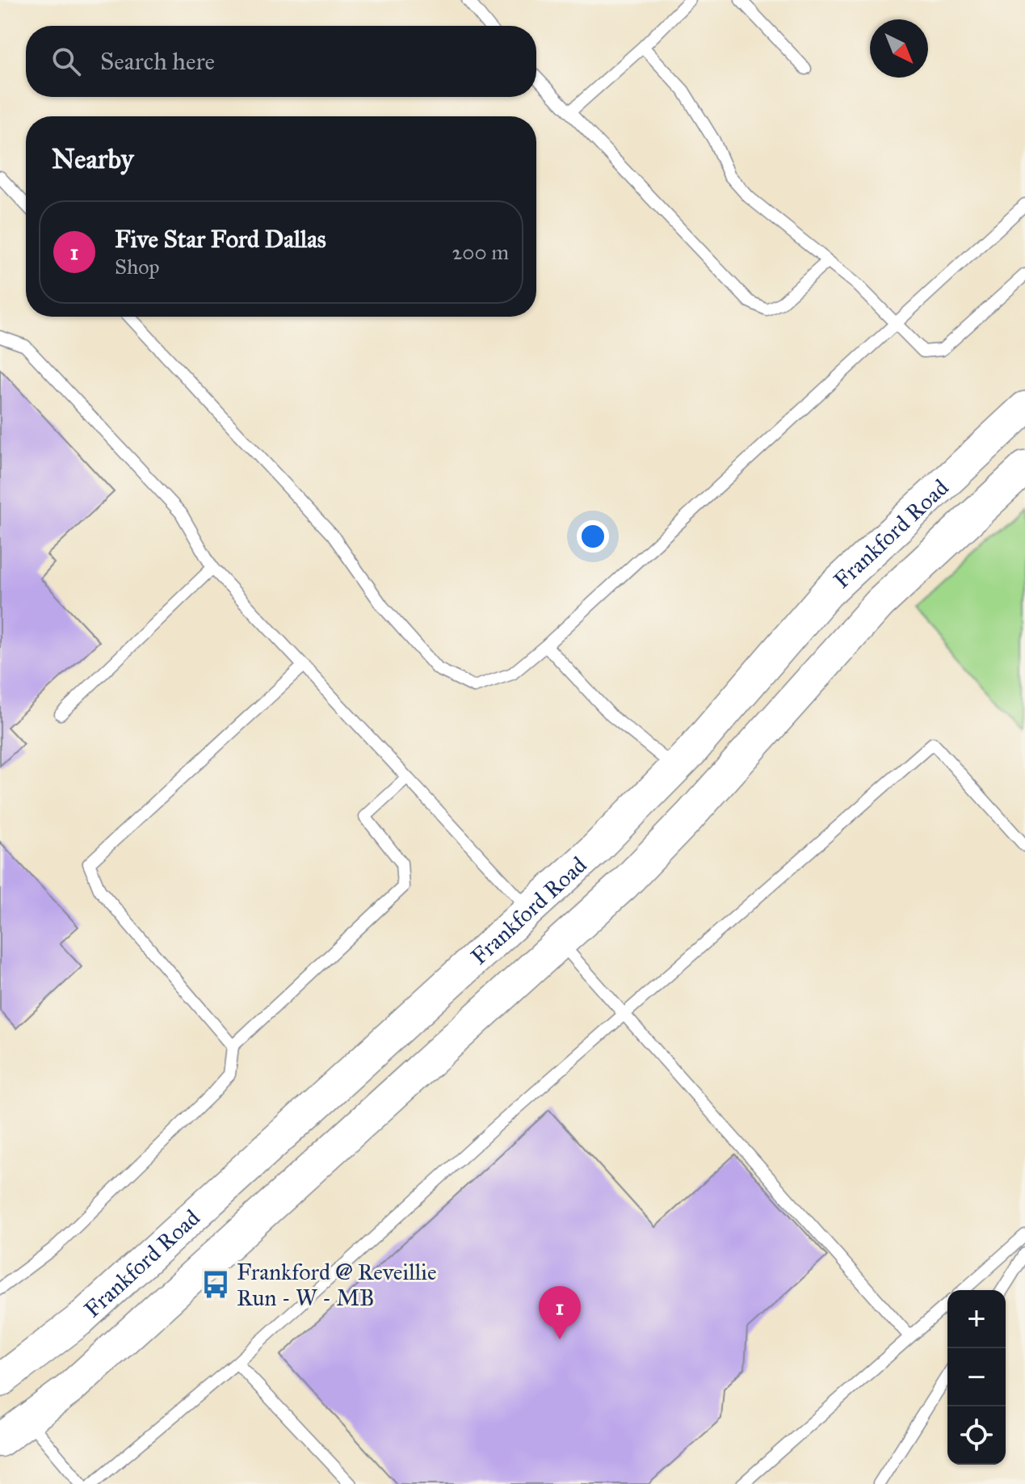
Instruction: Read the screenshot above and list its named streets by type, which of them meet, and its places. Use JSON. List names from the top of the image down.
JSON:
{
  "streets": {
    "main road": ["Frankford Road"]
  },
  "places": {
    "bus stop": ["Frankford @ Reveillie Run - W - MB"]
  },
  "north": "bottom right",
  "page": {
    "search": "Search here",
    "heading": "Nearby",
    "list": [
      {
        "mark": "1",
        "name": "Five Star Ford Dallas",
        "note": "Shop",
        "value": "200 m"
      }
    ],
    "pins": "1",
    "map_buttons": ["+", "−"]
  }
}
